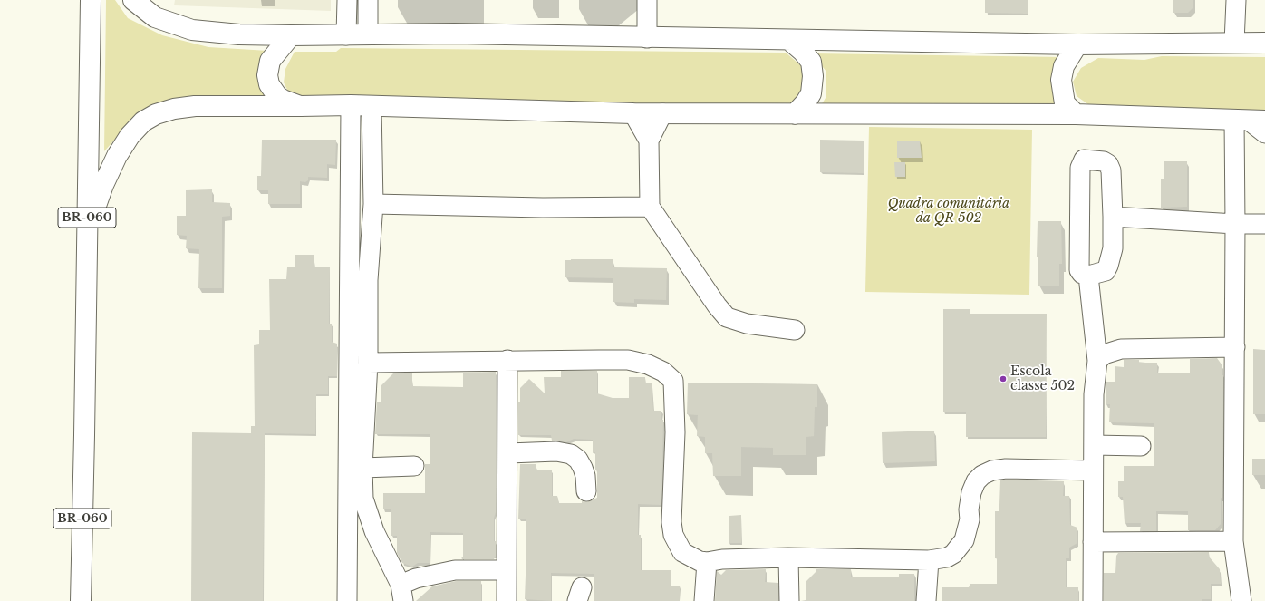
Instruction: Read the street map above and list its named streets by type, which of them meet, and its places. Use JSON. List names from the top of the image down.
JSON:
{
  "streets": {
    "main road": ["BR-060"]
  },
  "parks": ["Quadra comunitária da QR 502"],
  "places": ["Escola classe 502"]
}
